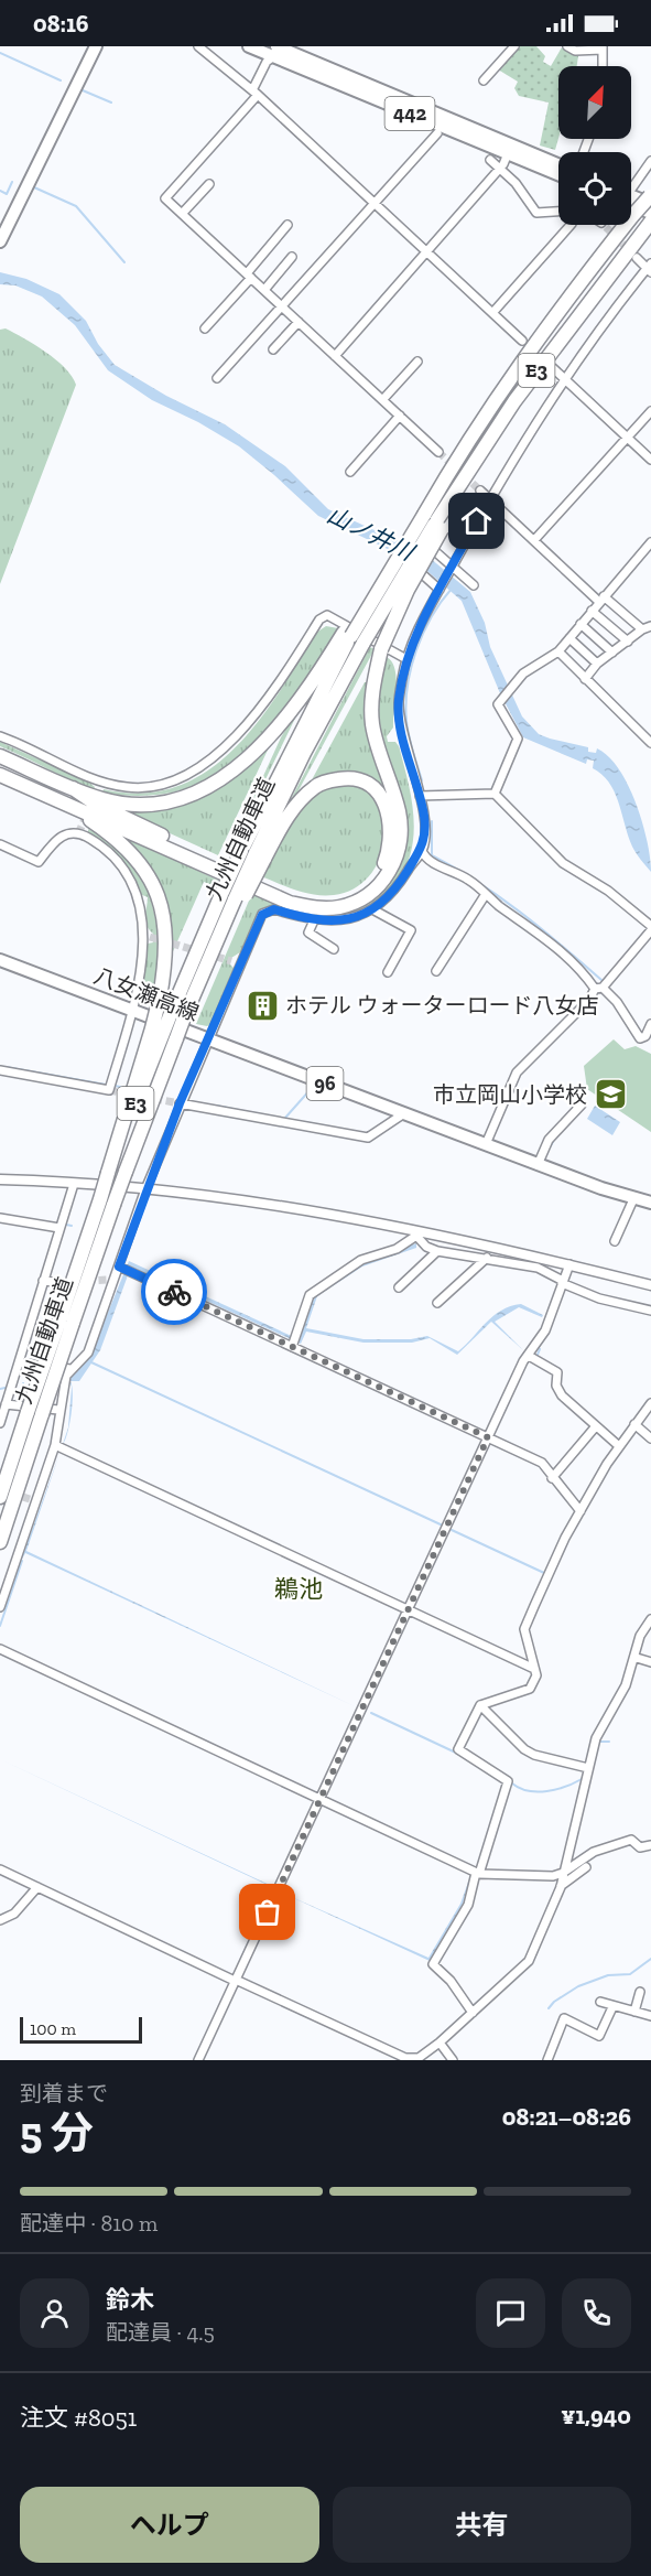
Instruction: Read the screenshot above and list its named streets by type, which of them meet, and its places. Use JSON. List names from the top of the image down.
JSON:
{
  "streets": {
    "highway": ["E3", "九州自動車道"],
    "main road": ["442", "八女瀬高線", "96"]
  },
  "districts": ["鵜池"],
  "water": ["山ノ井川"],
  "places": {
    "building": ["ホテル ウォーターロード八女店"],
    "school or university": ["市立岡山小学校"]
  },
  "scale_bar": "100 m",
  "north": "top right",
  "page": {
    "status": "08:16",
    "scale": "100 m",
    "heading": ["5 分", "到着まで", "08:21–08:26"],
    "panel": [
      "鈴木",
      "配達員 · 4.5",
      "注文 #8051",
      "¥1,940"
    ],
    "bar": "配達中 · 810 m",
    "buttons": ["ヘルプ", "共有"]
  }
}
